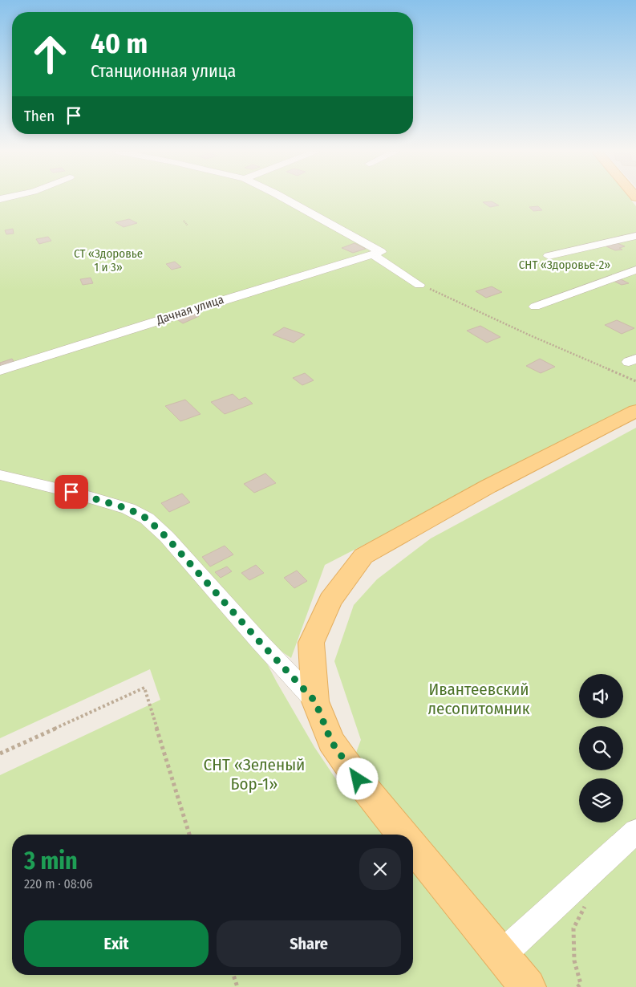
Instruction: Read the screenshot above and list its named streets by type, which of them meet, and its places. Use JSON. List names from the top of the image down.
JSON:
{
  "streets": {
    "street": ["Дачная улица"]
  },
  "parks": [
    "СТ «Здоровье 1 и 3»",
    "СНТ «Здоровье-2»",
    "Ивантеевский лесопитомник",
    "СНТ «Зеленый Бор-1»"
  ],
  "page": {
    "turn": ["40 m", "Станционная улица"],
    "then": "Then",
    "heading": ["3 min", "220 m · 08:06"],
    "buttons": ["Exit", "Share"]
  }
}
